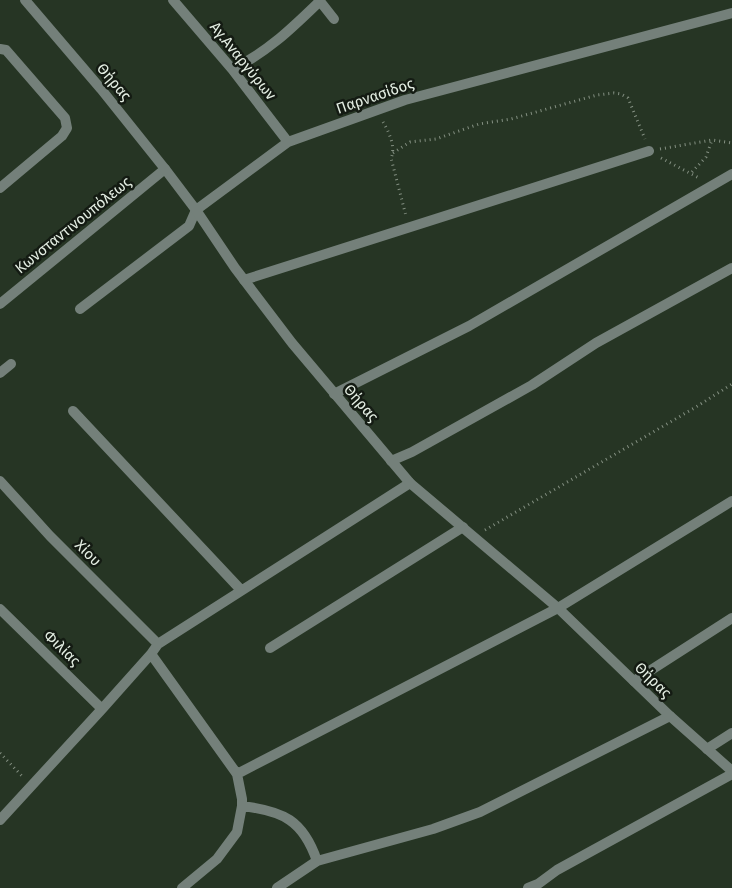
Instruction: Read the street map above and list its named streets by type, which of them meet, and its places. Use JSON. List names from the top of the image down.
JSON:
{
  "streets": {
    "street": [
      "Αγ.Αναργύρων",
      "Θήρας",
      "Παρνασίδος",
      "Κωνσταντινουπόλεως",
      "Χίου",
      "Φιλίας"
    ]
  },
  "crossings": [
    ["Αγ.Αναργύρων", "Παρνασίδος"],
    ["Θήρας", "Παρνασίδος"],
    ["Θήρας", "Κωνσταντινουπόλεως"]
  ]
}
